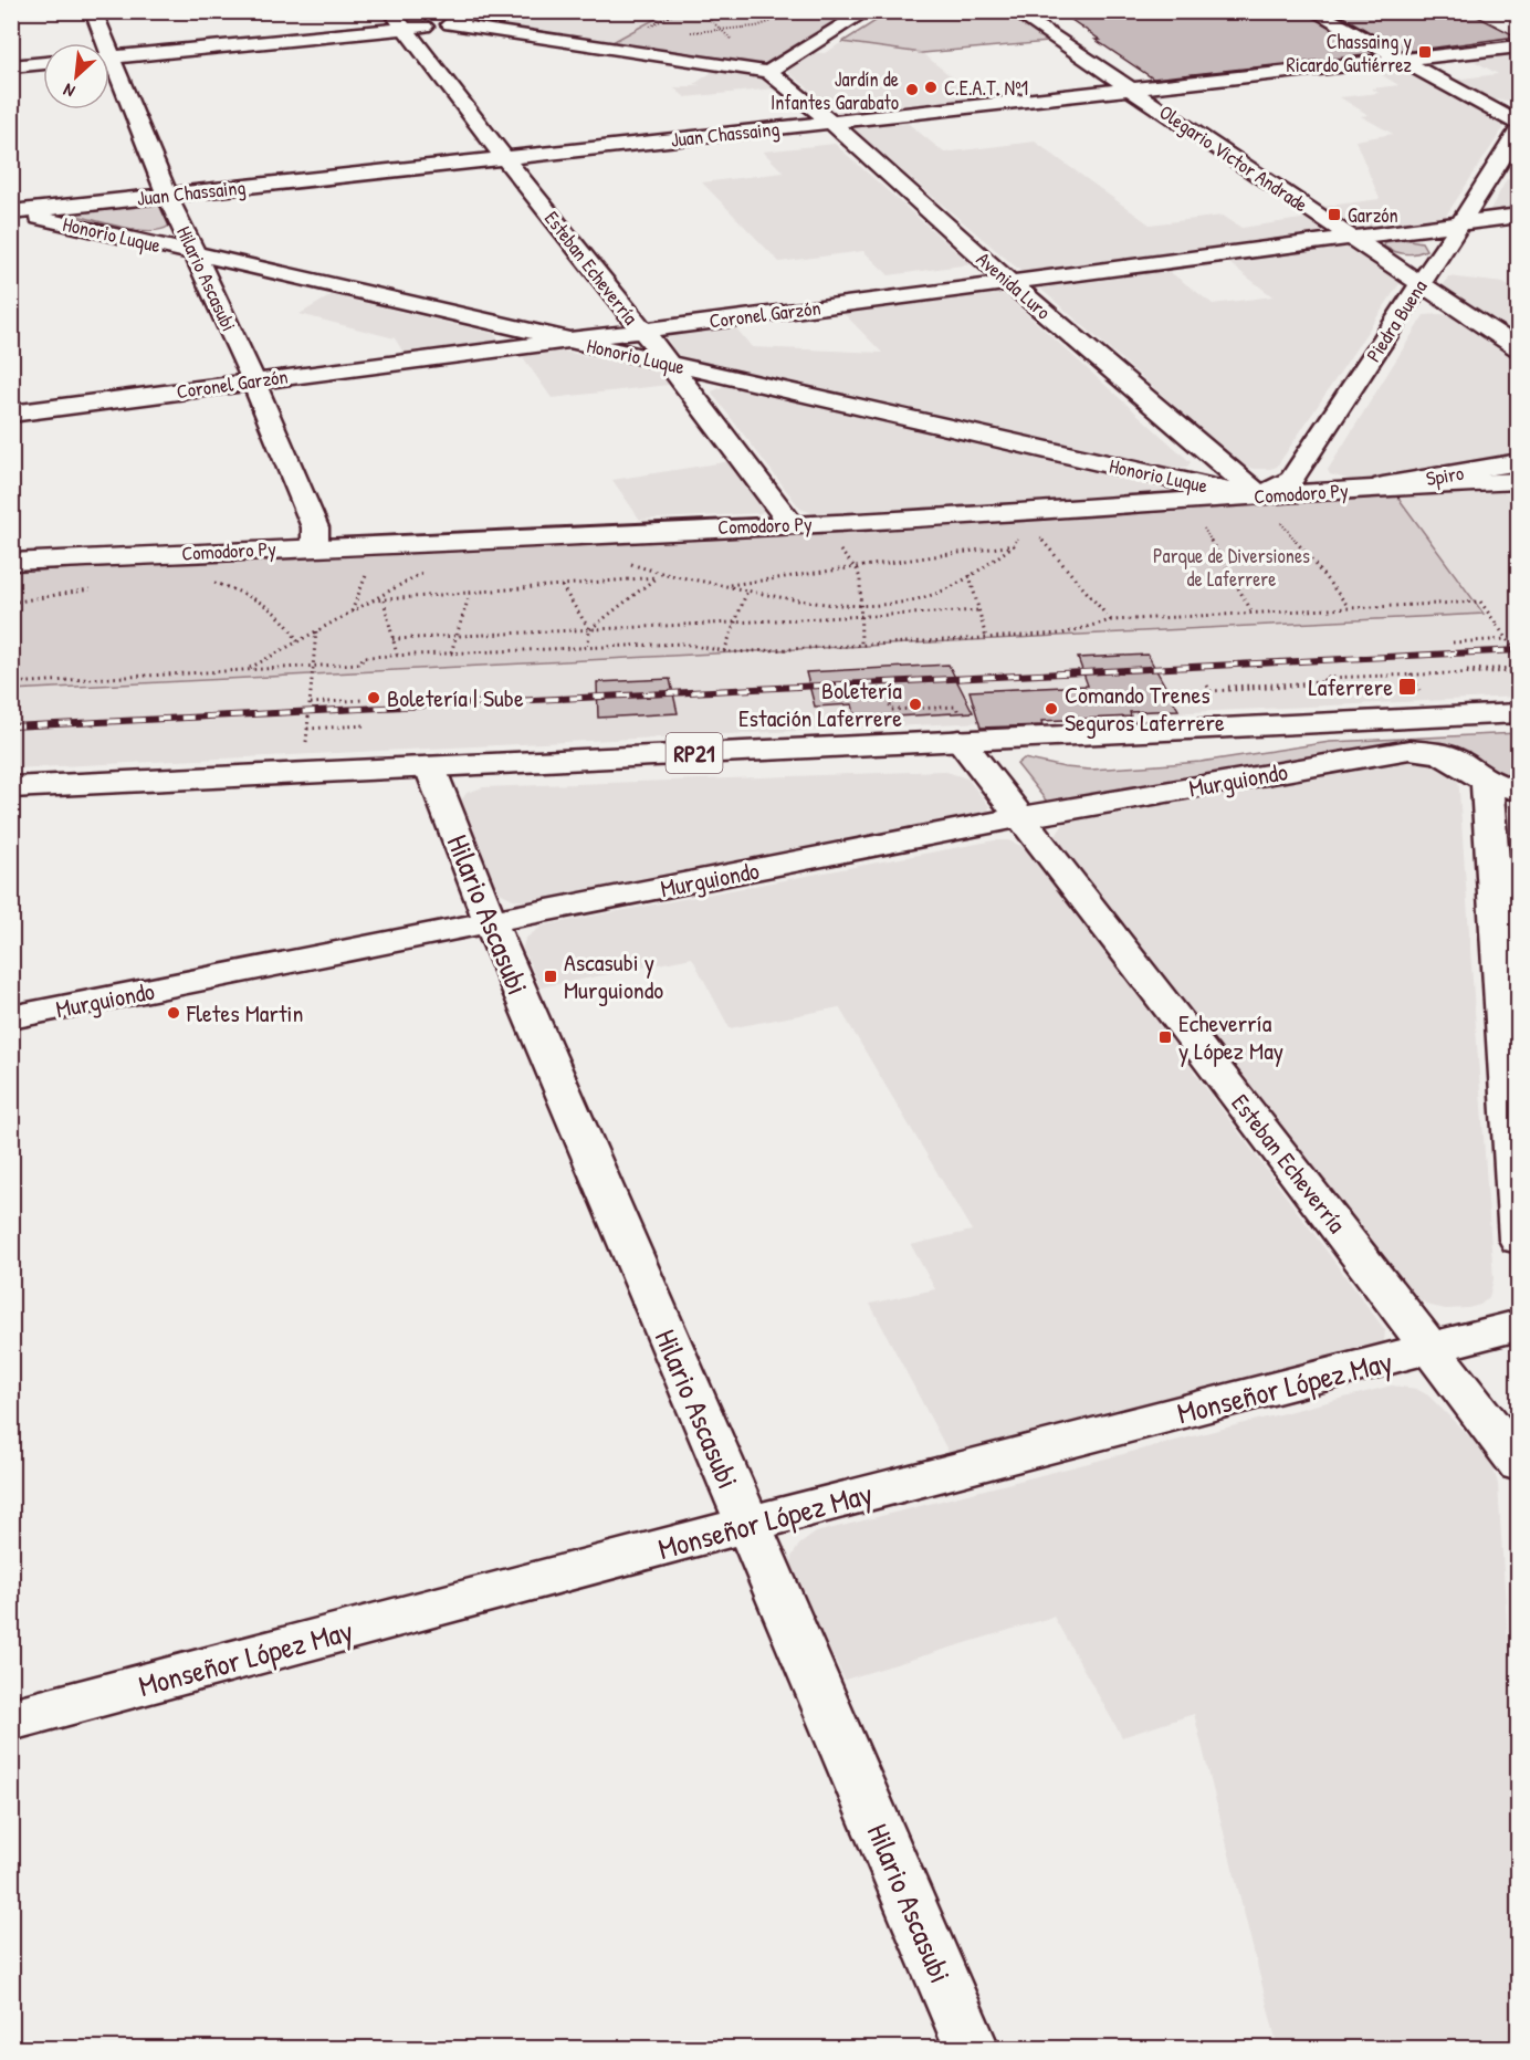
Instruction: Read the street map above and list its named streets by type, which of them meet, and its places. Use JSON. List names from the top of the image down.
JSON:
{
  "streets": {
    "street": [
      "Juan Chassaing",
      "Olegario Victor Andrade",
      "Honorio Luque",
      "Esteban Echeverría",
      "Hilario Ascasubi",
      "Avenida Luro",
      "Coronel Garzón",
      "Piedra Buena",
      "Spiro",
      "Comodoro Py",
      "RP21",
      "Murguiondo",
      "Monseñor López May"
    ]
  },
  "crossings": [
    ["Juan Chassaing", "Olegario Victor Andrade"],
    ["Juan Chassaing", "Honorio Luque"],
    ["Juan Chassaing", "Esteban Echeverría"],
    ["Juan Chassaing", "Hilario Ascasubi"],
    ["Juan Chassaing", "Avenida Luro"],
    ["Olegario Victor Andrade", "Coronel Garzón"],
    ["Olegario Victor Andrade", "Piedra Buena"],
    ["Honorio Luque", "Esteban Echeverría"],
    ["Honorio Luque", "Hilario Ascasubi"],
    ["Honorio Luque", "Avenida Luro"],
    ["Honorio Luque", "Coronel Garzón"],
    ["Honorio Luque", "Piedra Buena"],
    ["Honorio Luque", "Comodoro Py"],
    ["Esteban Echeverría", "Coronel Garzón"],
    ["Esteban Echeverría", "Comodoro Py"],
    ["Esteban Echeverría", "RP21"],
    ["Esteban Echeverría", "Murguiondo"],
    ["Esteban Echeverría", "Monseñor López May"],
    ["Hilario Ascasubi", "Coronel Garzón"],
    ["Hilario Ascasubi", "Comodoro Py"],
    ["Hilario Ascasubi", "RP21"],
    ["Hilario Ascasubi", "Murguiondo"],
    ["Hilario Ascasubi", "Monseñor López May"],
    ["Avenida Luro", "Coronel Garzón"],
    ["Avenida Luro", "Piedra Buena"],
    ["Avenida Luro", "Comodoro Py"],
    ["Coronel Garzón", "Piedra Buena"],
    ["Piedra Buena", "Comodoro Py"],
    ["Spiro", "Comodoro Py"]
  ],
  "parks": ["Parque de Diversiones de Laferrere"],
  "places": {
    "transit": [
      "Chassaing y Ricardo Gutiérrez",
      "Garzón",
      "Laferrere",
      "Ascasubi y Murguiondo",
      "Echeverría y López May"
    ],
    "other": [
      "C.E.A.T. Nº1",
      "Jardín de Infantes Garabato",
      "Boletería | Sube",
      "Boletería Estación Laferrere",
      "Comando Trenes Seguros Laferrere",
      "Fletes Martin"
    ]
  },
  "north": "bottom left"
}
